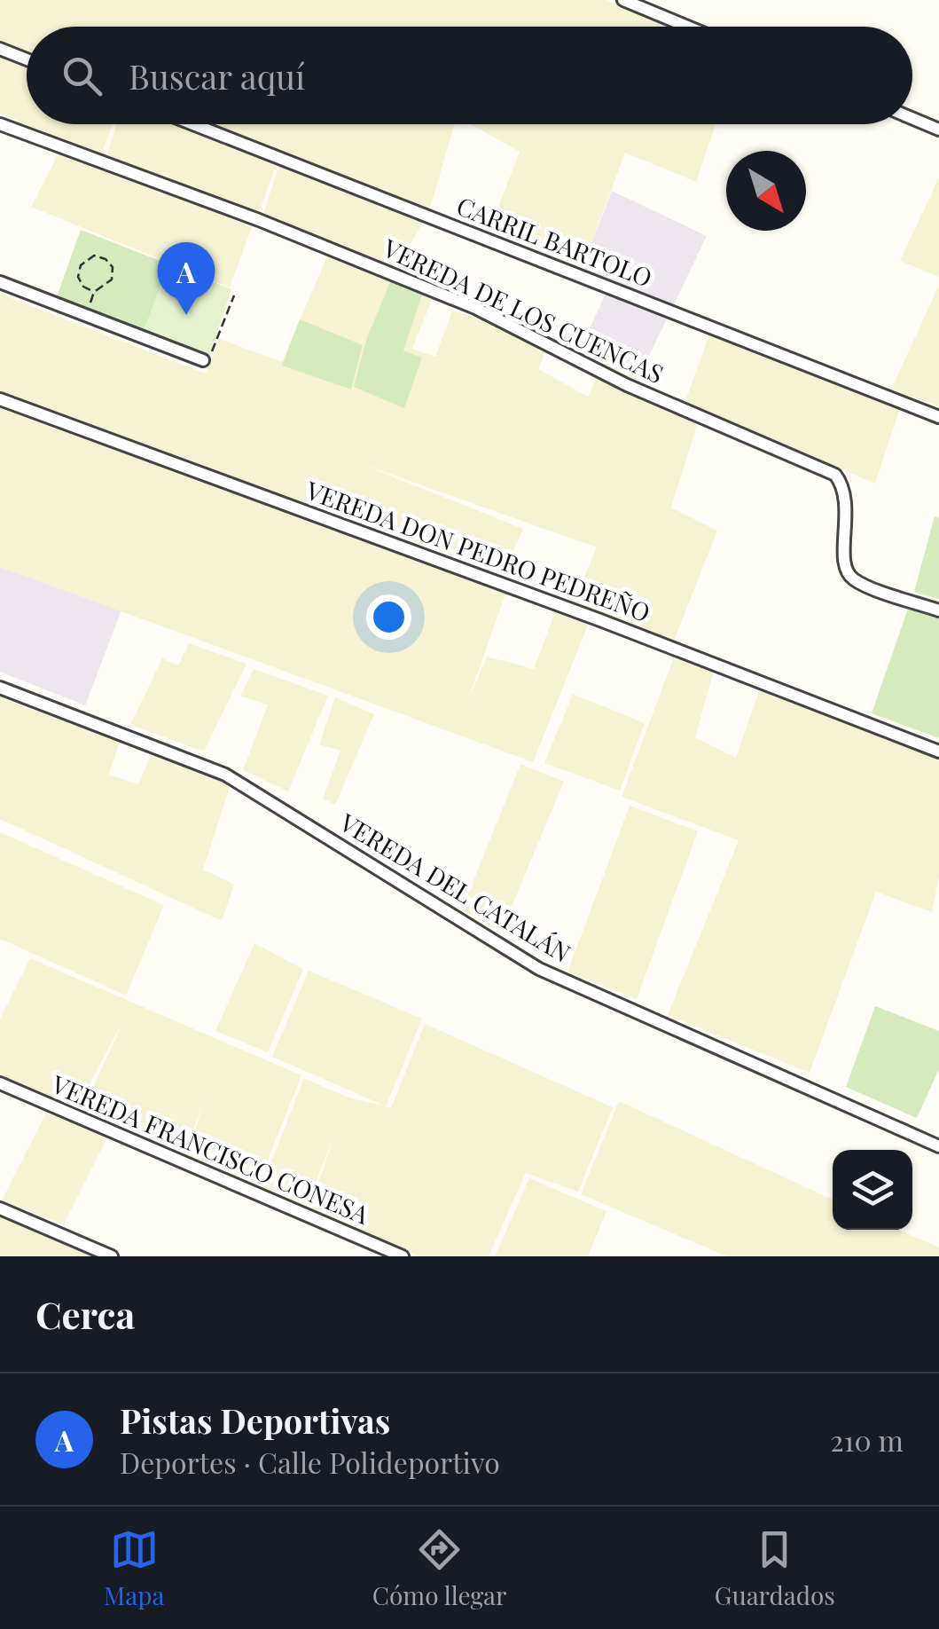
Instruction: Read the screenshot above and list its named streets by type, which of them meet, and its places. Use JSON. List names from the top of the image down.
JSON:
{
  "streets": {
    "street": [
      "CARRIL BARTOLO",
      "VEREDA DE LOS CUENCAS",
      "VEREDA DON PEDRO PEDREÑO",
      "VEREDA DEL CATALÁN",
      "VEREDA FRANCISCO CONESA"
    ]
  },
  "north": "bottom right",
  "page": {
    "search": "Buscar aquí",
    "pins": "A",
    "heading": "Cerca",
    "list": [
      {
        "mark": "A",
        "name": "Pistas Deportivas",
        "note": "Deportes · Calle Polideportivo",
        "value": "210 m"
      }
    ],
    "nav": ["Mapa", "Cómo llegar", "Guardados"]
  }
}
